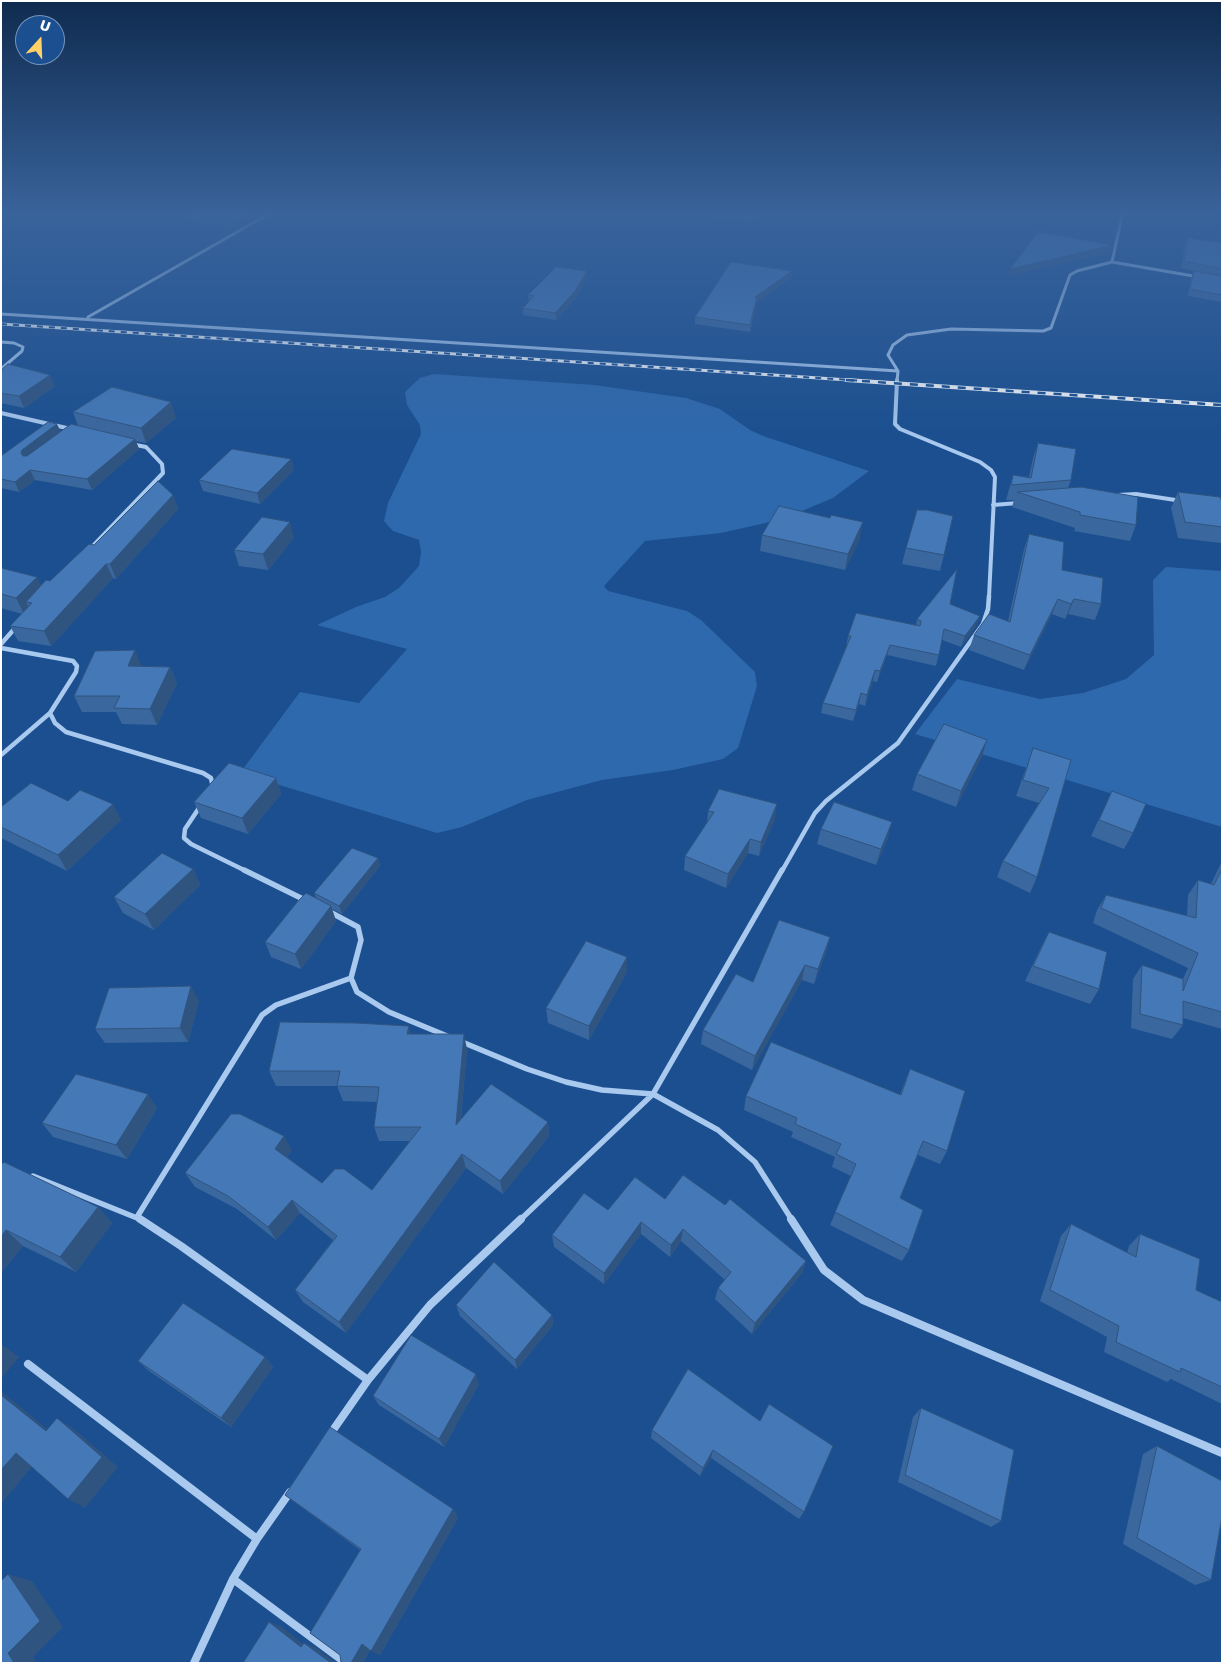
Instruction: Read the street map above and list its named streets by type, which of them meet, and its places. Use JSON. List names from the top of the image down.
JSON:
{
  "north": "top"
}
